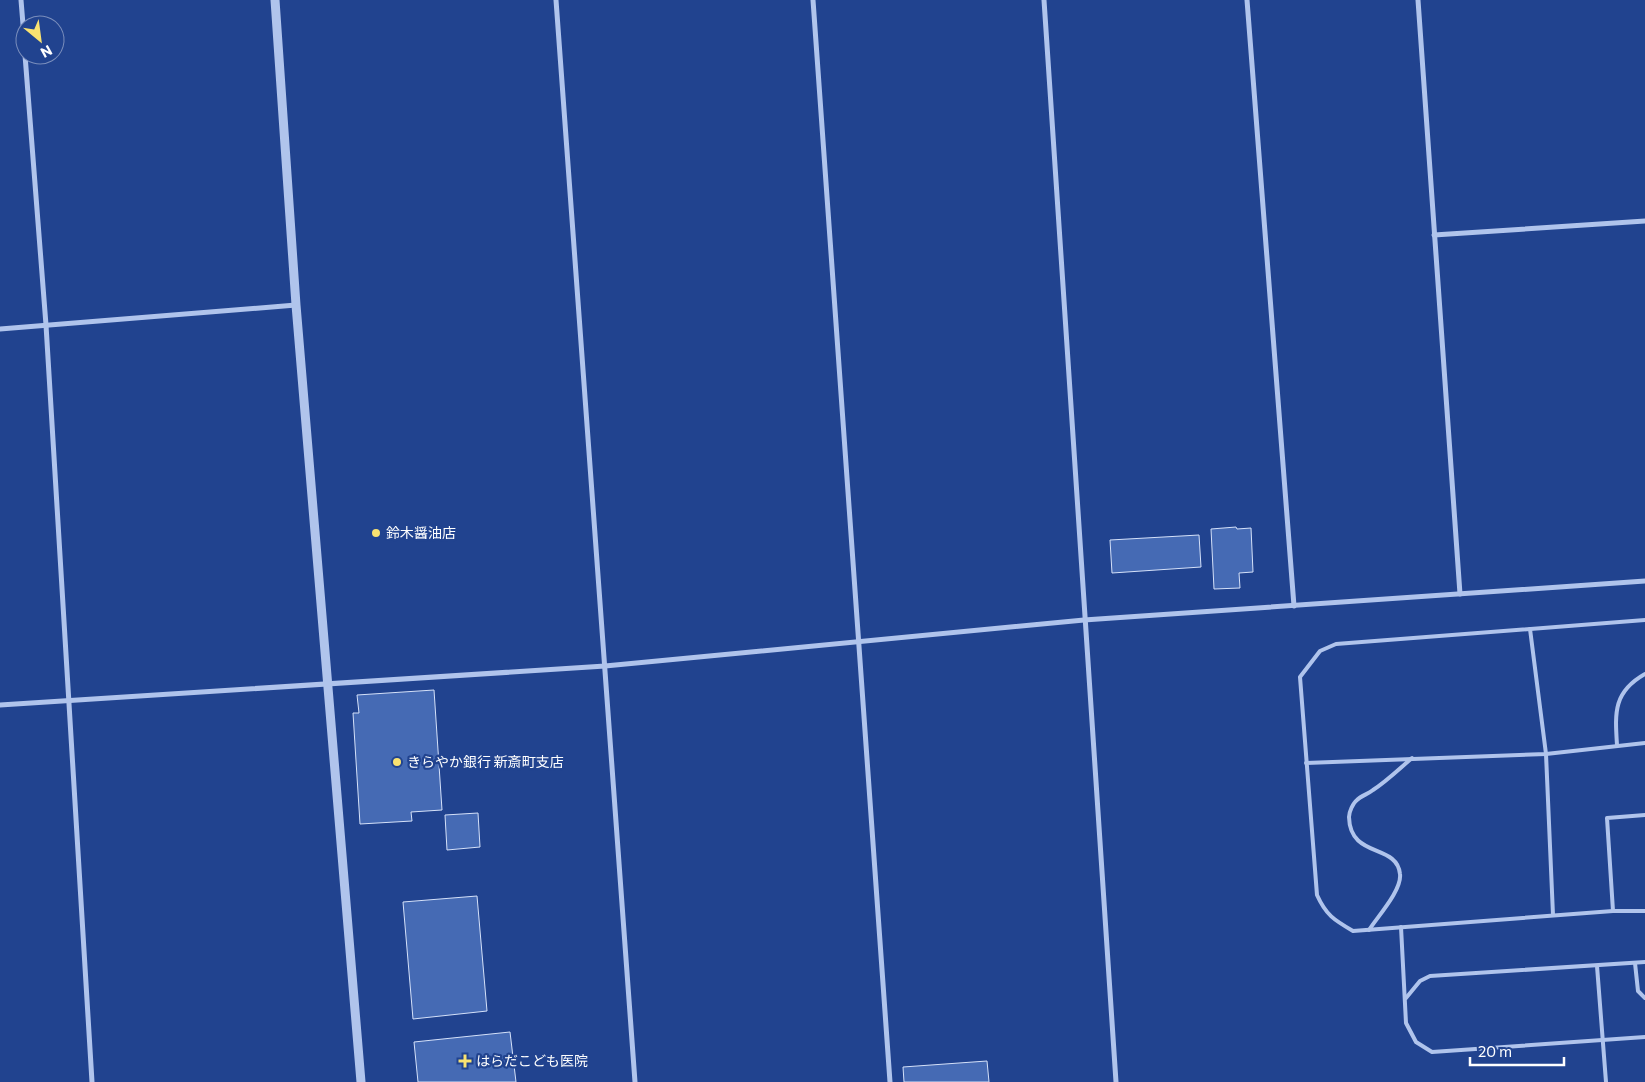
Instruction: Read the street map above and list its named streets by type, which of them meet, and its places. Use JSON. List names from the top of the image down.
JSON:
{
  "places": {
    "other": ["鈴木醤油店", "きらやか銀行 新斎町支店"],
    "health": ["はらだこども医院"]
  },
  "scale_bar": "20 m",
  "north": "bottom right"
}
